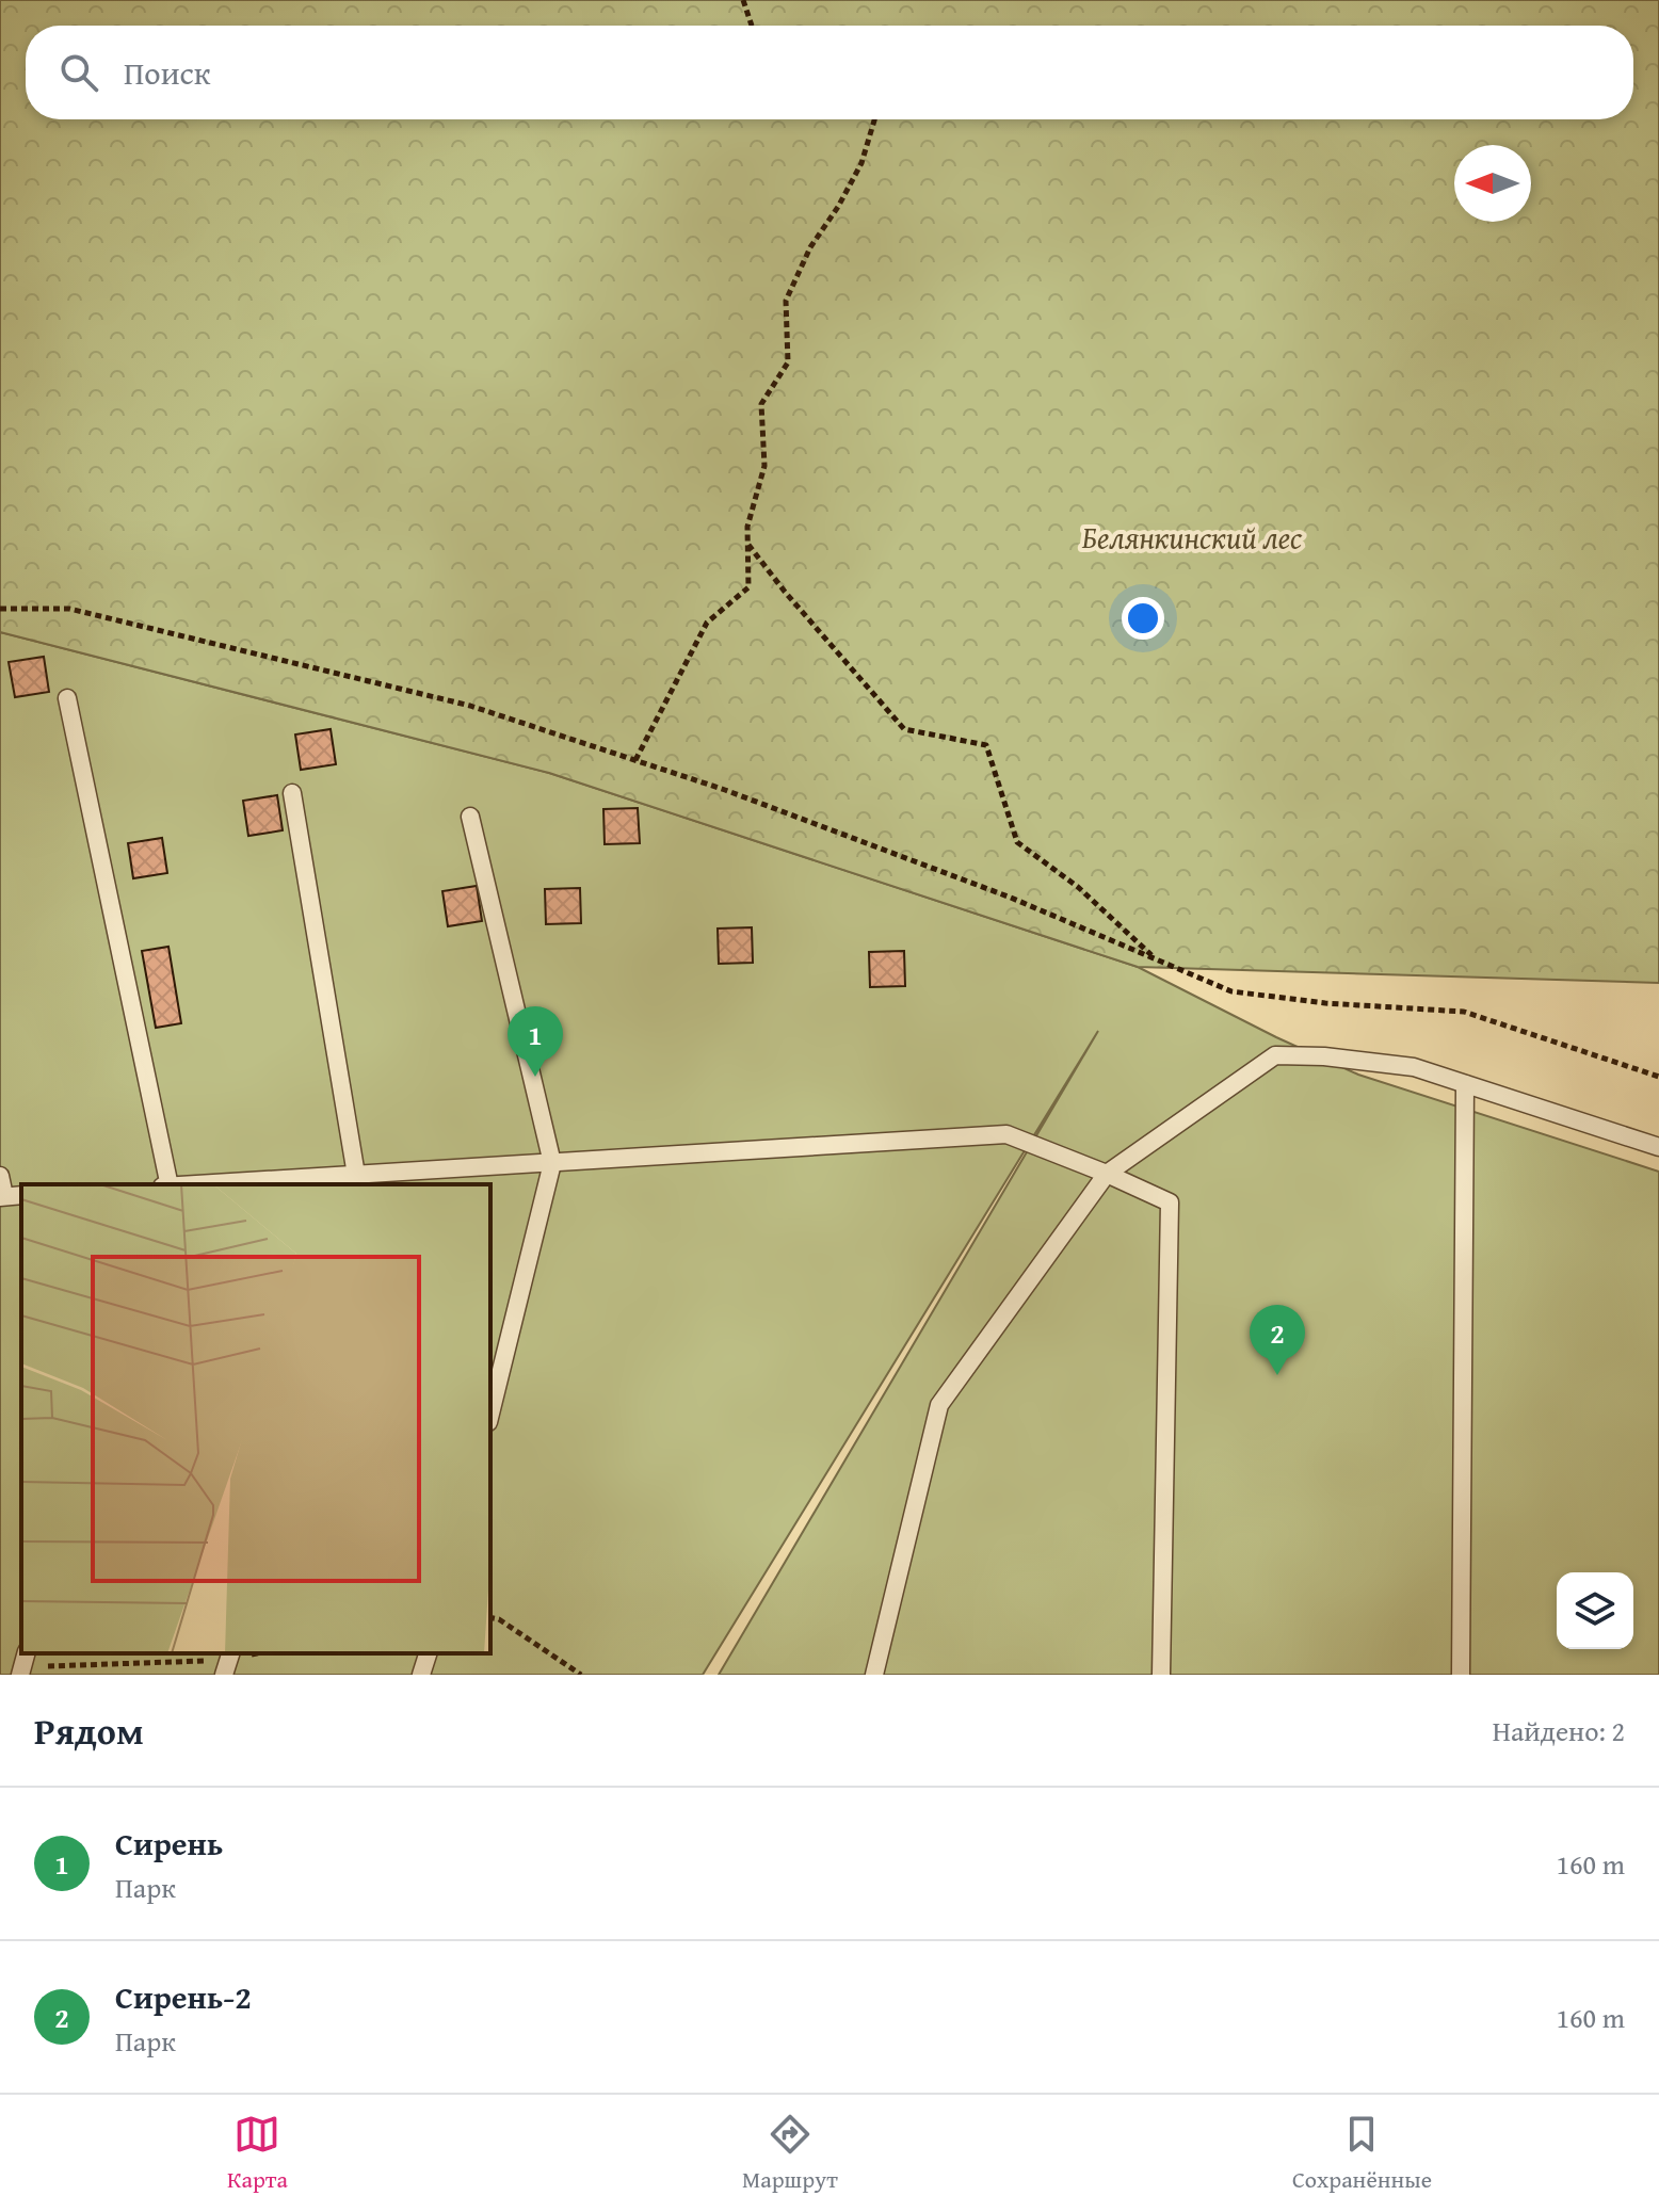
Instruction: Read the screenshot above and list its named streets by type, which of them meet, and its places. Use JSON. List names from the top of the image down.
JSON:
{
  "parks": ["Белянкинский лес"],
  "north": "left",
  "page": {
    "search": "Поиск",
    "pins": ["1", "2"],
    "heading": ["Рядом", "Найдено: 2"],
    "list": [
      {
        "mark": "1",
        "name": "Сирень",
        "note": "Парк",
        "value": "160 m"
      },
      {
        "mark": "2",
        "name": "Сирень-2",
        "note": "Парк",
        "value": "160 m"
      }
    ],
    "nav": ["Карта", "Маршрут", "Сохранённые"]
  }
}
